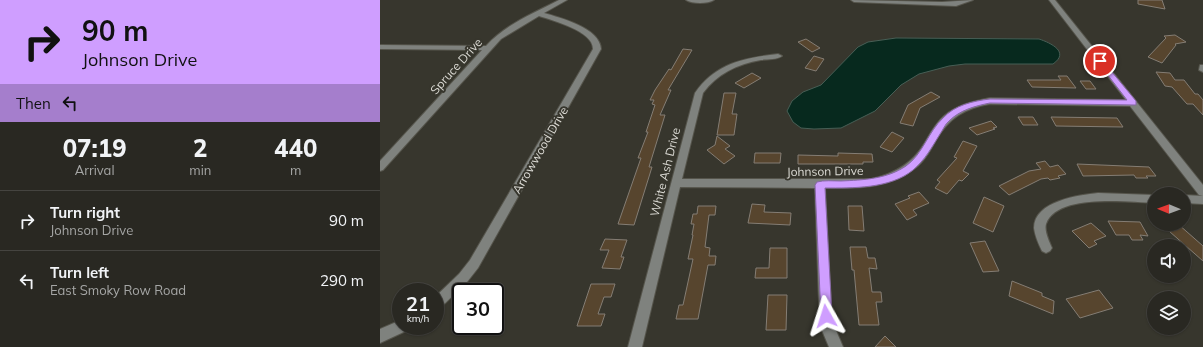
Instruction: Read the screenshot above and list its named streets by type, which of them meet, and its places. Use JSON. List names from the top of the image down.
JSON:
{
  "streets": {
    "street": [
      "Spruce Drive",
      "Arrowwood Drive",
      "Johnson Drive",
      "White Ash Drive"
    ]
  },
  "crossings": [
    ["Spruce Drive", "Arrowwood Drive"],
    ["Johnson Drive", "White Ash Drive"]
  ],
  "north": "left",
  "page": {
    "turn": ["90 m", "Johnson Drive"],
    "then": "Then",
    "eta": [
      "07:19",
      "Arrival",
      "2",
      "min",
      "440",
      "m"
    ],
    "list": [
      {
        "name": "Turn right",
        "note": "Johnson Drive",
        "value": "90 m"
      },
      {
        "name": "Turn left",
        "note": "East Smoky Row Road",
        "value": "290 m"
      }
    ],
    "speed": "21 km/h",
    "limit": "30"
  }
}
